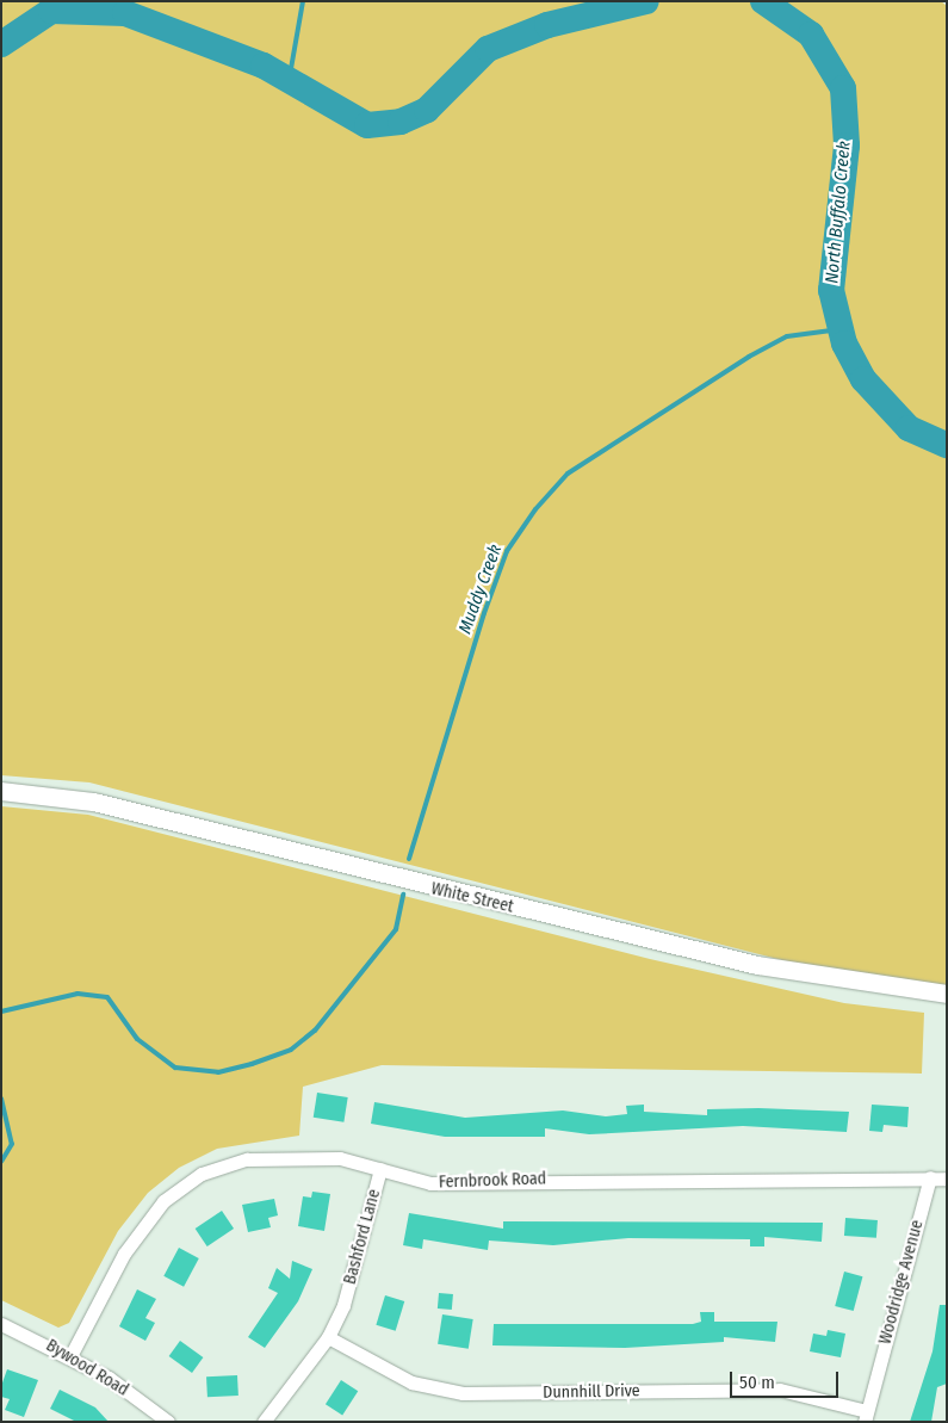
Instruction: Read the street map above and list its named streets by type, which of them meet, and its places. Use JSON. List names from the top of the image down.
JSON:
{
  "streets": {
    "street": [
      "White Street",
      "Fernbrook Road",
      "Bashford Lane",
      "Woodridge Avenue",
      "Bywood Road",
      "Dunnhill Drive"
    ]
  },
  "crossings": [
    ["Fernbrook Road", "Bashford Lane"],
    ["Fernbrook Road", "Woodridge Avenue"],
    ["Fernbrook Road", "Bywood Road"],
    ["Bashford Lane", "Dunnhill Drive"],
    ["Woodridge Avenue", "Dunnhill Drive"]
  ],
  "water": ["North Buffalo Creek", "Muddy Creek"],
  "scale_bar": "50 m"
}
